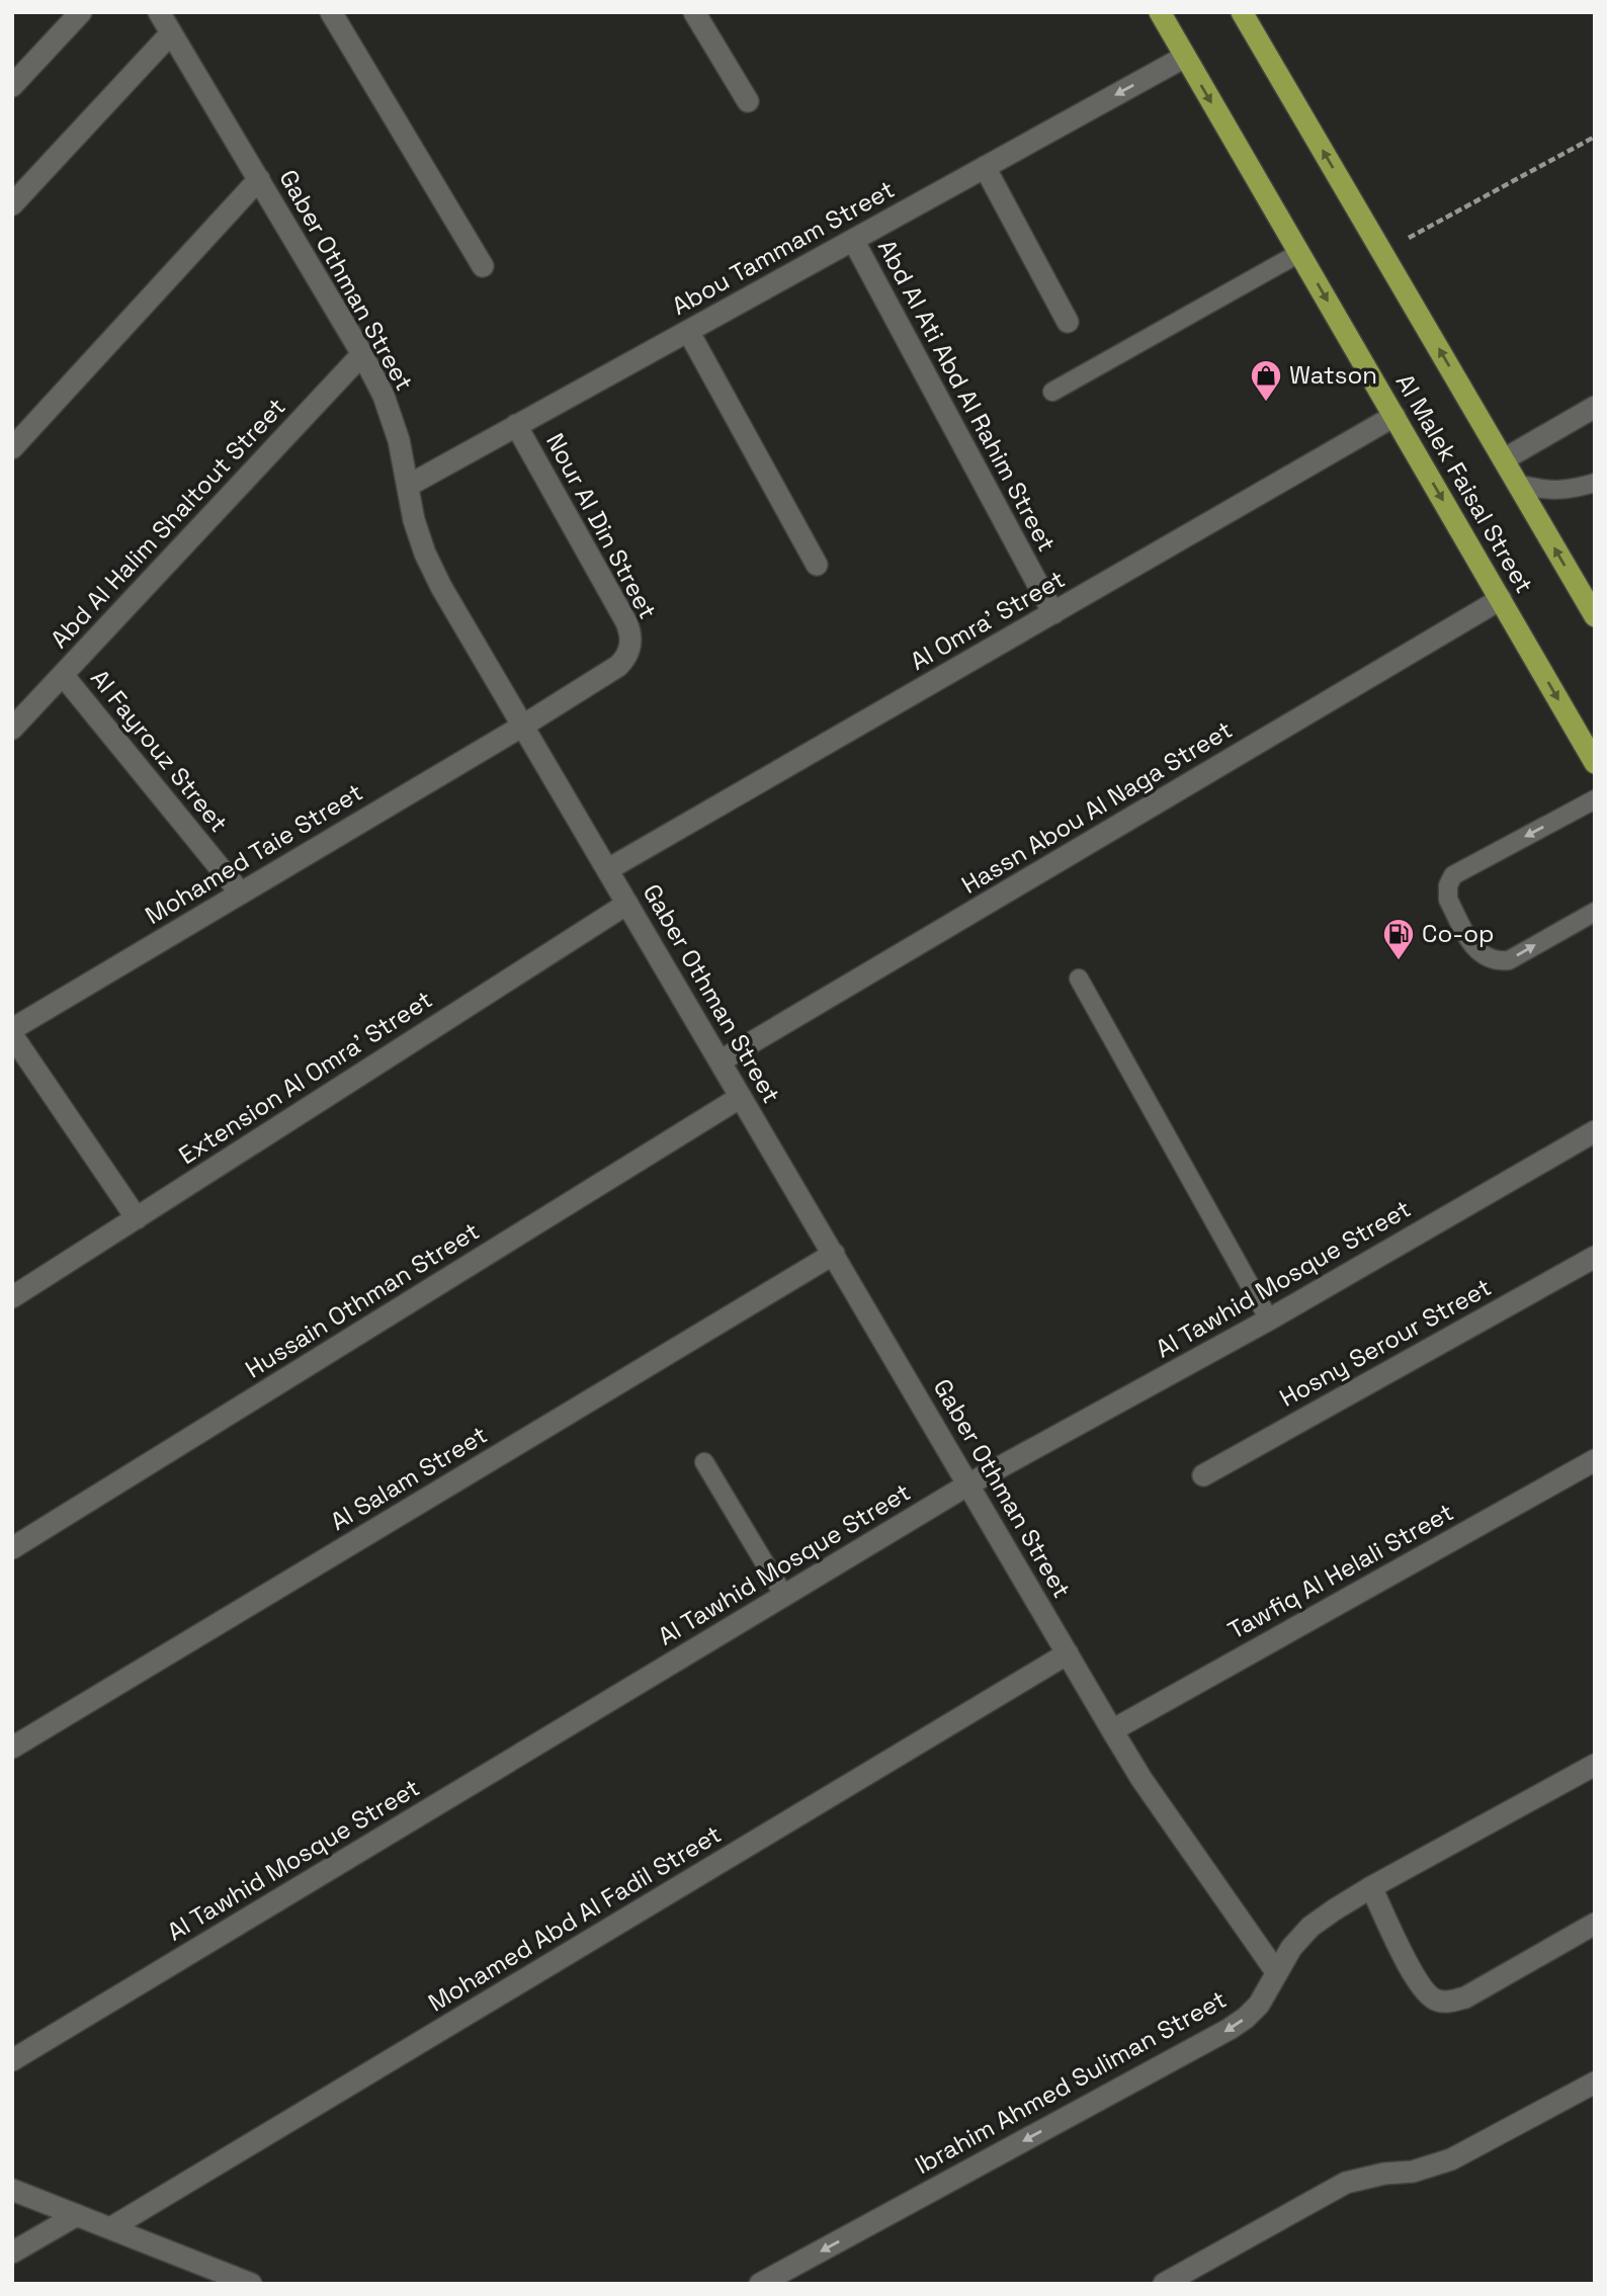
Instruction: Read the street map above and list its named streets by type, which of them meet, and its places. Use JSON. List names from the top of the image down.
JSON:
{
  "streets": {
    "main road": ["Al Malek Faisal Street"],
    "street": [
      "Abou Tammam Street",
      "Gaber Othman Street",
      "Abd Al Ati Abd Al Rahim Street",
      "Abd Al Halim Shaltout Street",
      "Nour Al Din Street",
      "Al Omra' Street",
      "Al Fayrouz Street",
      "Hassn Abou Al Naga Street",
      "Mohamed Taie Street",
      "Extension Al Omra' Street",
      "Al Tawhid Mosque Street",
      "Hussain Othman Street",
      "Hosny Serour Street",
      "Al Salam Street",
      "Tawfiq Al Helali Street",
      "Mohamed Abd Al Fadil Street",
      "Ibrahim Ahmed Suliman Street"
    ]
  },
  "crossings": [
    ["Abou Tammam Street", "Gaber Othman Street"],
    ["Abou Tammam Street", "Abd Al Ati Abd Al Rahim Street"],
    ["Abou Tammam Street", "Al Malek Faisal Street"],
    ["Abou Tammam Street", "Nour Al Din Street"],
    ["Gaber Othman Street", "Abd Al Halim Shaltout Street"],
    ["Gaber Othman Street", "Nour Al Din Street"],
    ["Gaber Othman Street", "Al Omra' Street"],
    ["Gaber Othman Street", "Hassn Abou Al Naga Street"],
    ["Gaber Othman Street", "Mohamed Taie Street"],
    ["Gaber Othman Street", "Extension Al Omra' Street"],
    ["Gaber Othman Street", "Al Tawhid Mosque Street"],
    ["Gaber Othman Street", "Hussain Othman Street"],
    ["Gaber Othman Street", "Al Salam Street"],
    ["Gaber Othman Street", "Tawfiq Al Helali Street"],
    ["Gaber Othman Street", "Mohamed Abd Al Fadil Street"],
    ["Gaber Othman Street", "Ibrahim Ahmed Suliman Street"],
    ["Abd Al Ati Abd Al Rahim Street", "Al Omra' Street"],
    ["Al Malek Faisal Street", "Al Omra' Street"],
    ["Al Malek Faisal Street", "Hassn Abou Al Naga Street"],
    ["Abd Al Halim Shaltout Street", "Al Fayrouz Street"],
    ["Nour Al Din Street", "Mohamed Taie Street"],
    ["Al Fayrouz Street", "Mohamed Taie Street"]
  ],
  "one_way": ["Ibrahim Ahmed Suliman Street"],
  "places": {
    "shop": ["Watson"],
    "fuel station": ["Co-op"]
  }
}
